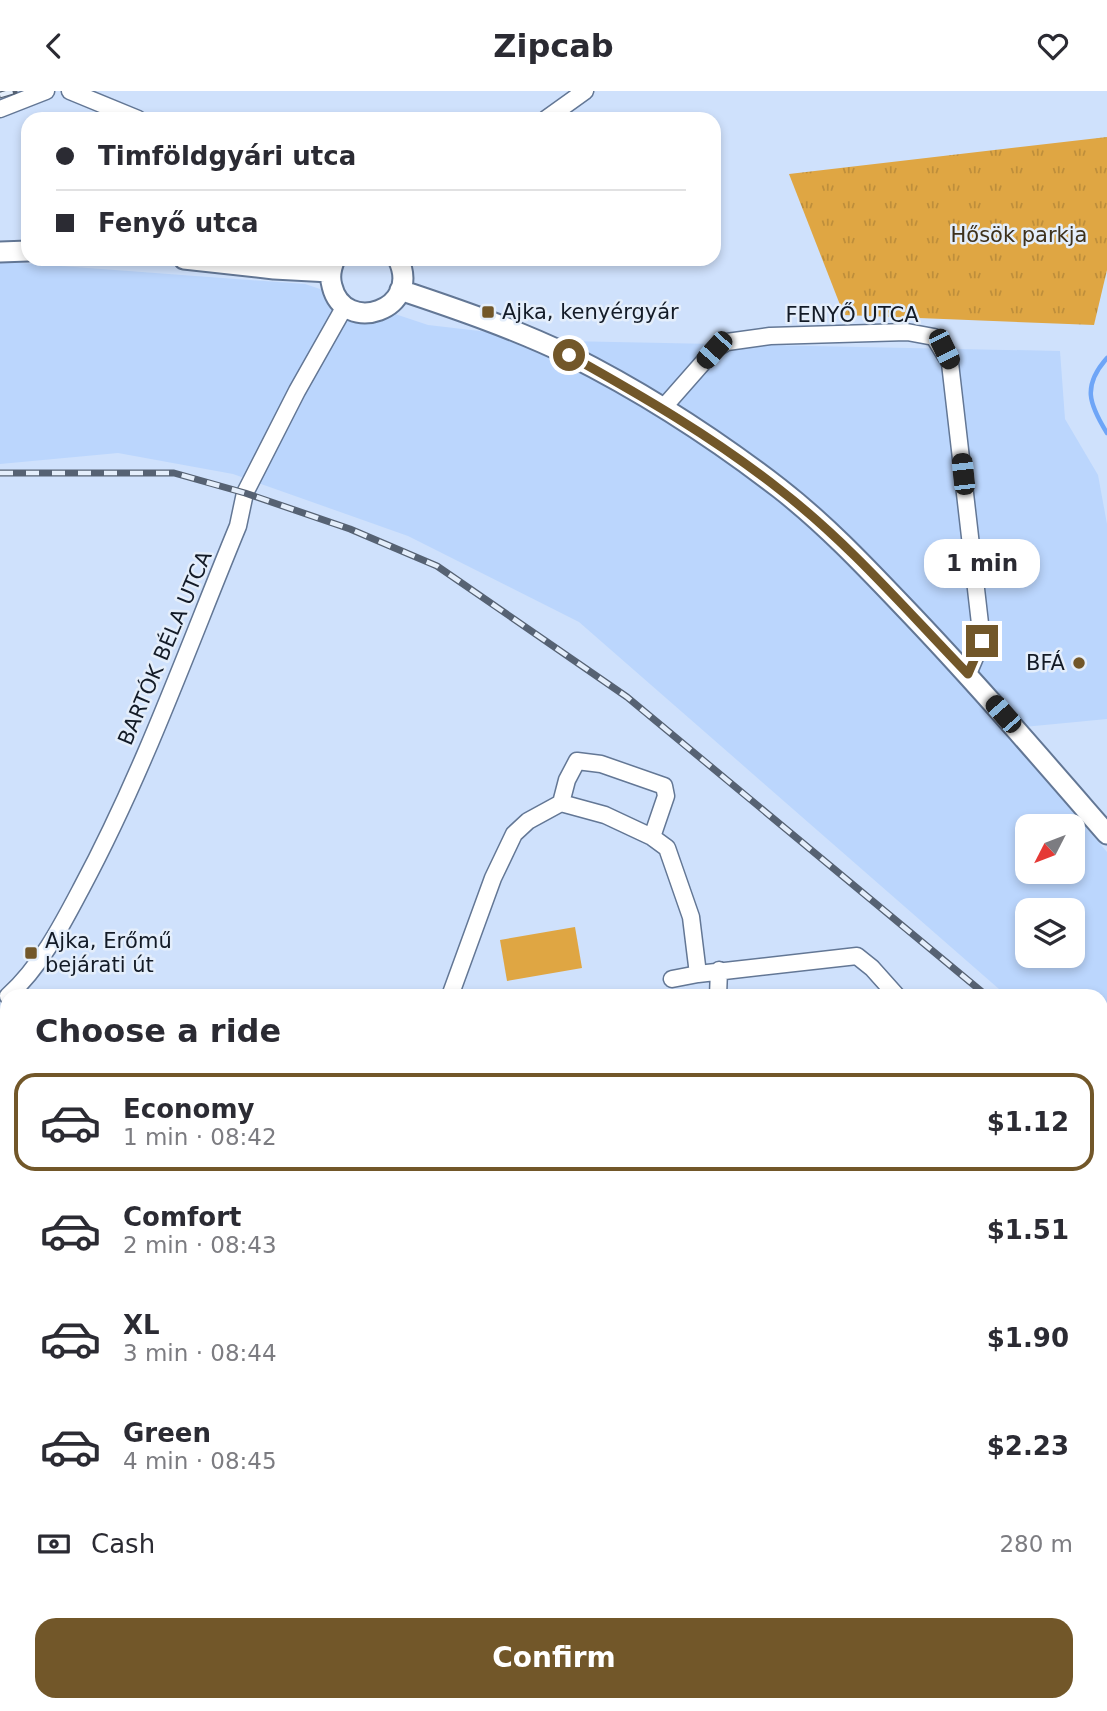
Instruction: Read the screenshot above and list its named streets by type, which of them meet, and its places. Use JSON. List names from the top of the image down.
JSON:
{
  "streets": {
    "street": ["FENYŐ UTCA", "BARTÓK BÉLA UTCA"]
  },
  "parks": ["Hősök parkja"],
  "places": {
    "transit": ["Ajka, kenyérgyár", "Ajka, Erőmű bejárati út"],
    "other": ["BFÁ"]
  },
  "north": "bottom left",
  "page": {
    "header": "Zipcab",
    "banner": ["Timföldgyári utca", "Fenyő utca"],
    "bubble": "1 min",
    "heading": "Choose a ride",
    "list": [
      {
        "name": "Economy",
        "note": "1 min · 08:42",
        "value": "$1.12"
      },
      {
        "name": "Comfort",
        "note": "2 min · 08:43",
        "value": "$1.51"
      },
      {
        "name": "XL",
        "note": "3 min · 08:44",
        "value": "$1.90"
      },
      {
        "name": "Green",
        "note": "4 min · 08:45",
        "value": "$2.23"
      }
    ],
    "pay": ["Cash", "280 m"],
    "buttons": "Confirm"
  }
}
